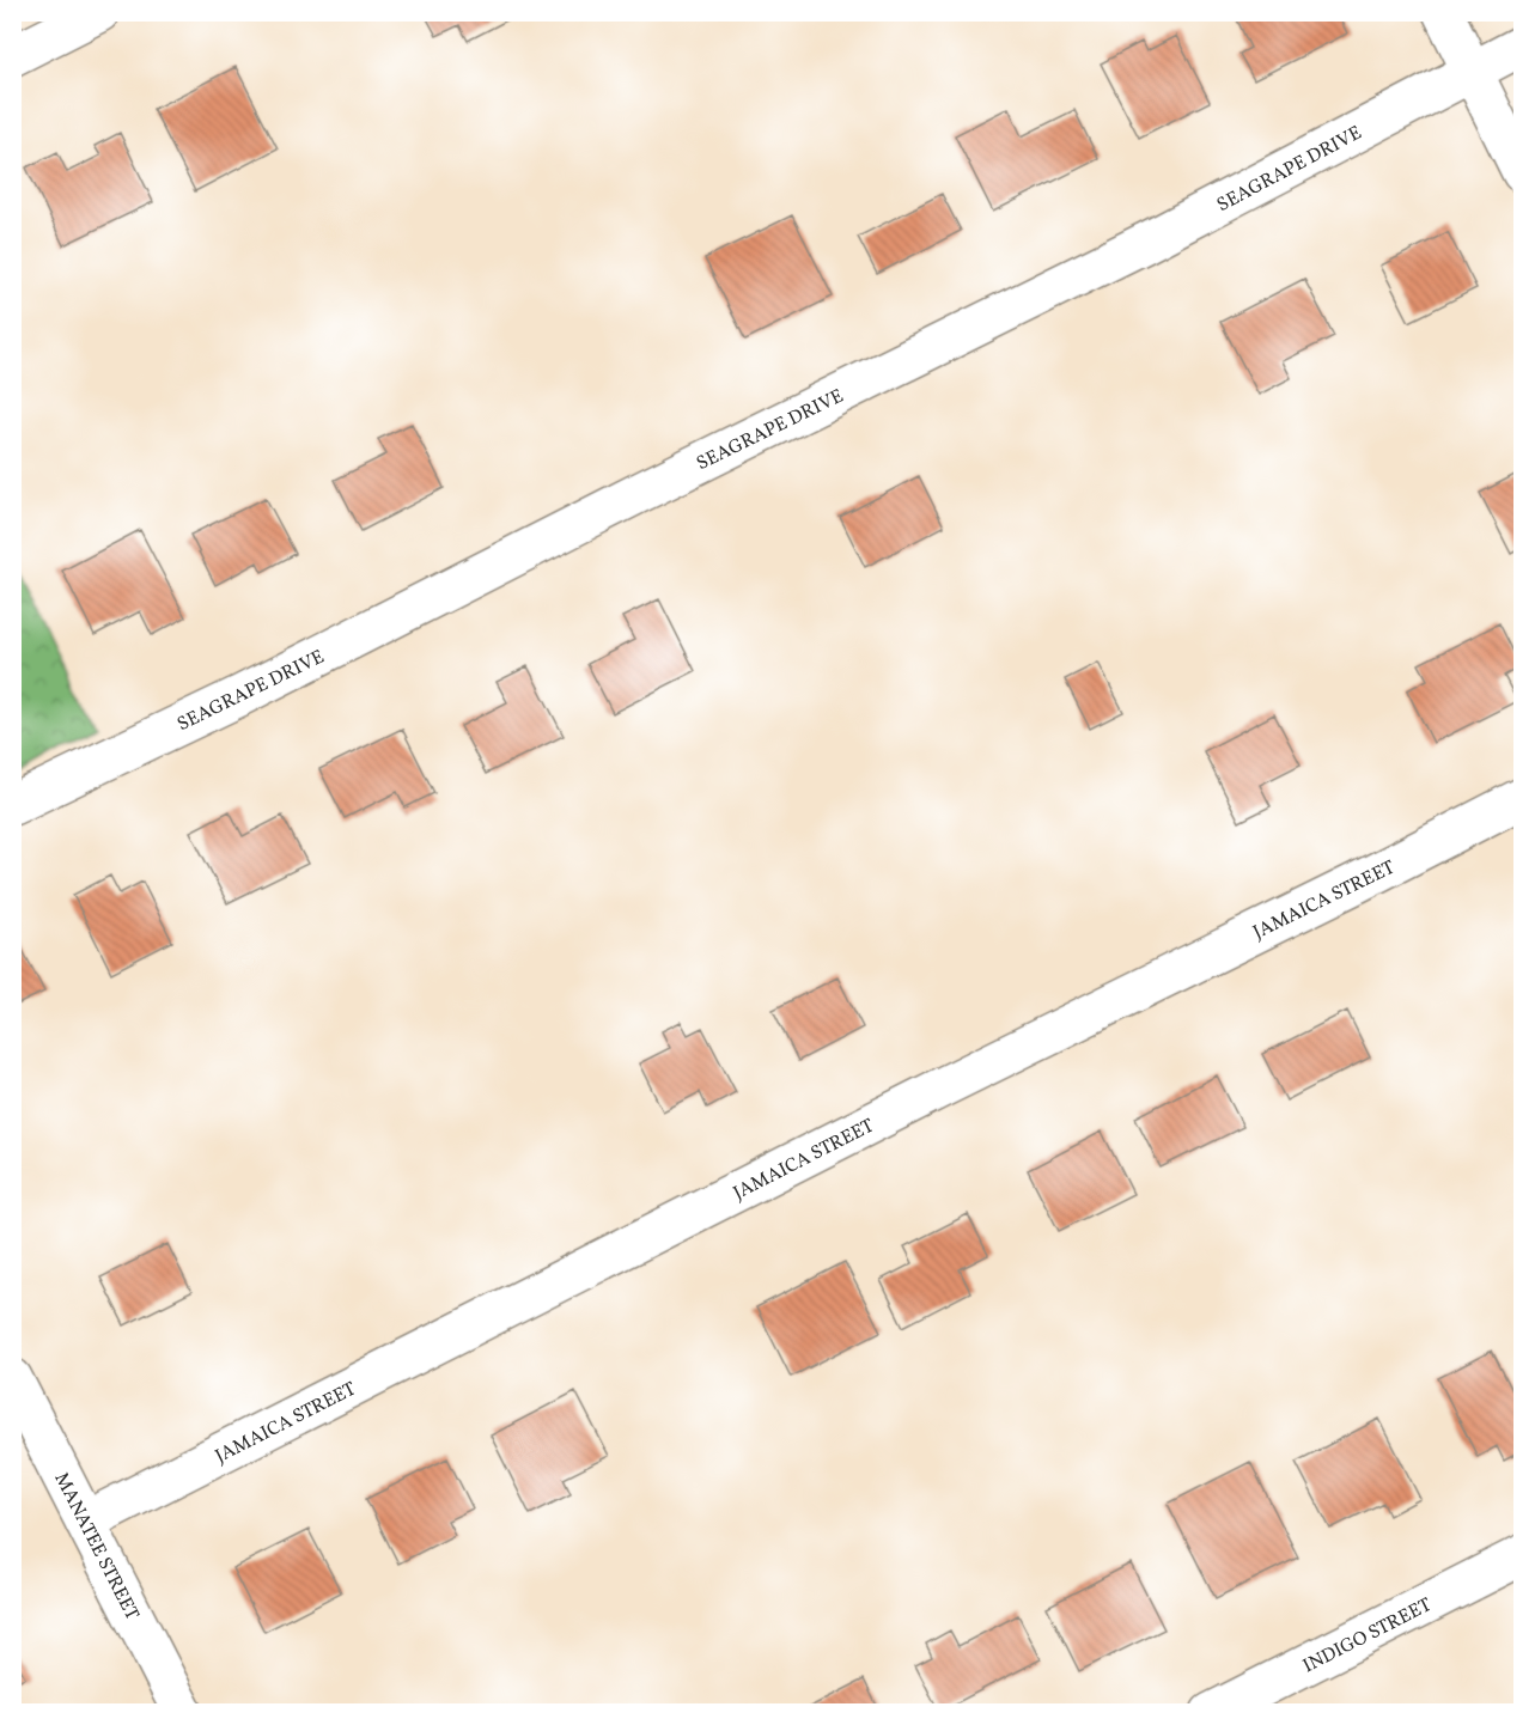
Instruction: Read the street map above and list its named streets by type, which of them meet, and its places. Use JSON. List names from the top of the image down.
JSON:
{
  "streets": {
    "street": [
      "SEAGRAPE DRIVE",
      "JAMAICA STREET",
      "MANATEE STREET",
      "INDIGO STREET"
    ]
  },
  "crossings": [
    ["JAMAICA STREET", "MANATEE STREET"]
  ]
}
